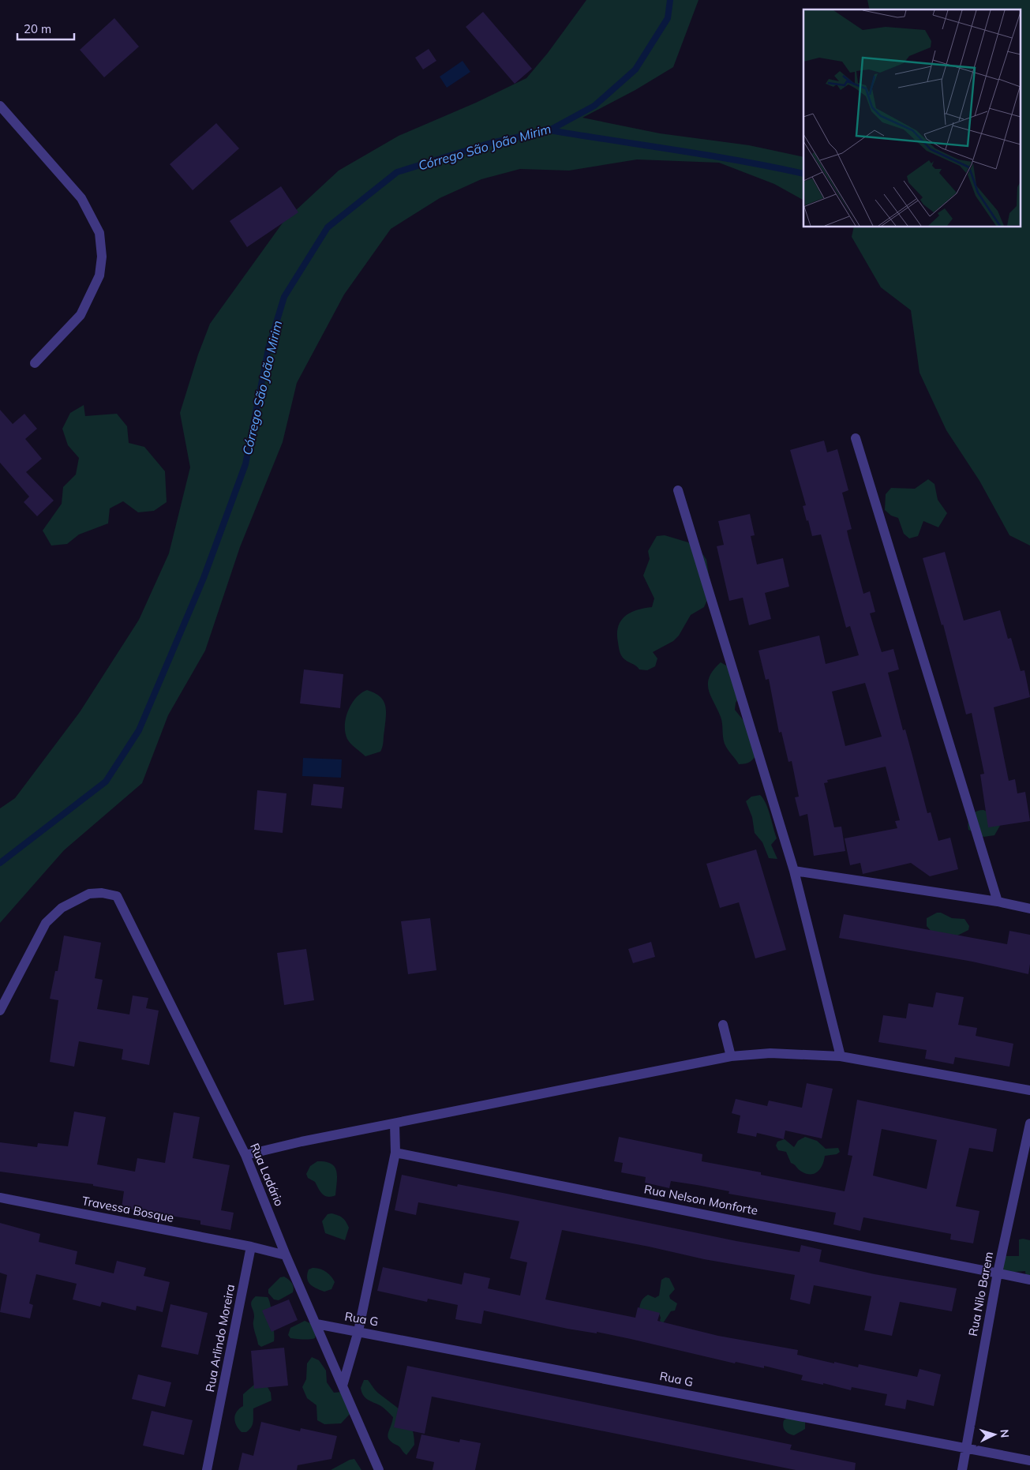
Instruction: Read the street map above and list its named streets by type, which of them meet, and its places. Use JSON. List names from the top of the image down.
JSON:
{
  "streets": {
    "street": [
      "Rua Ladário",
      "Rua Nelson Monforte",
      "Travessa Bosque",
      "Rua Nilo Barem",
      "Rua G",
      "Rua Arlindo Moreira"
    ]
  },
  "crossings": [
    ["Rua Ladário", "Rua G"],
    ["Rua Nelson Monforte", "Rua Nilo Barem"],
    ["Travessa Bosque", "Rua Arlindo Moreira"],
    ["Rua Nilo Barem", "Rua G"]
  ],
  "water": ["Córrego São João Mirim"],
  "scale_bar": "20 m",
  "north": "right"
}
